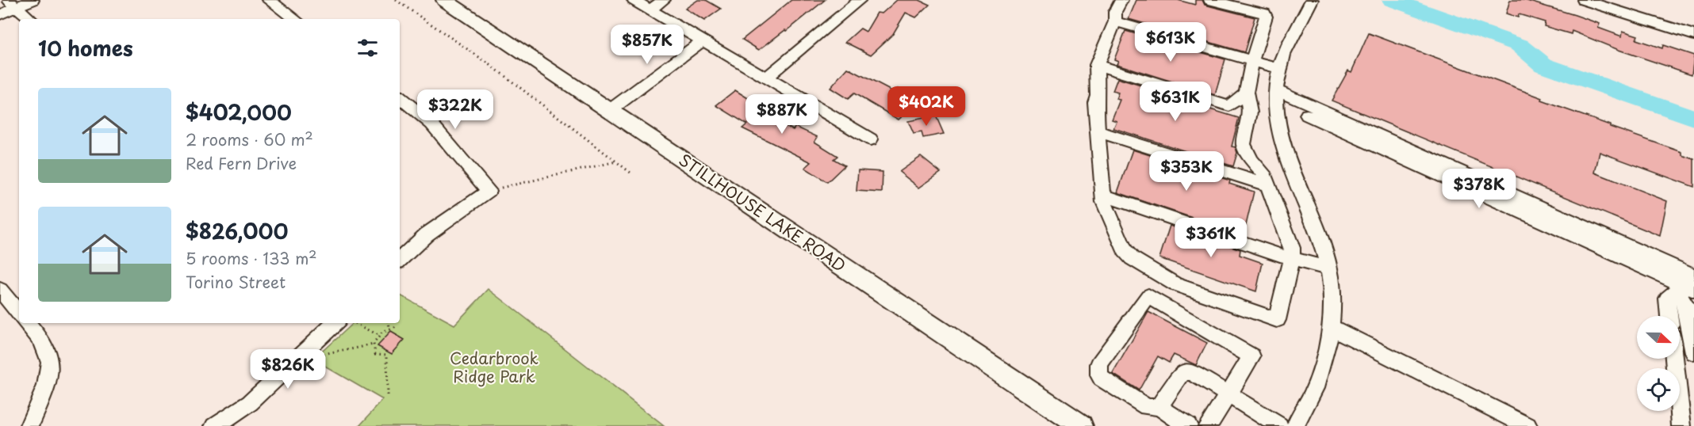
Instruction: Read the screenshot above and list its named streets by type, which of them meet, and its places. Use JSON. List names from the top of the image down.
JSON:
{
  "streets": {
    "main road": ["STILLHOUSE LAKE ROAD"]
  },
  "parks": ["Cedarbrook Ridge Park"],
  "north": "right",
  "page": {
    "heading": "10 homes",
    "price": [
      "$613K",
      "$857K",
      "$631K",
      "$402K",
      "$322K",
      "$887K",
      "$353K",
      "$378K",
      "$361K",
      "$826K"
    ],
    "list": [
      {
        "name": "$402,000",
        "note": "2 rooms · 60 m² · Red Fern Drive"
      },
      {
        "name": "$826,000",
        "note": "5 rooms · 133 m² · Torino Street"
      }
    ]
  }
}
